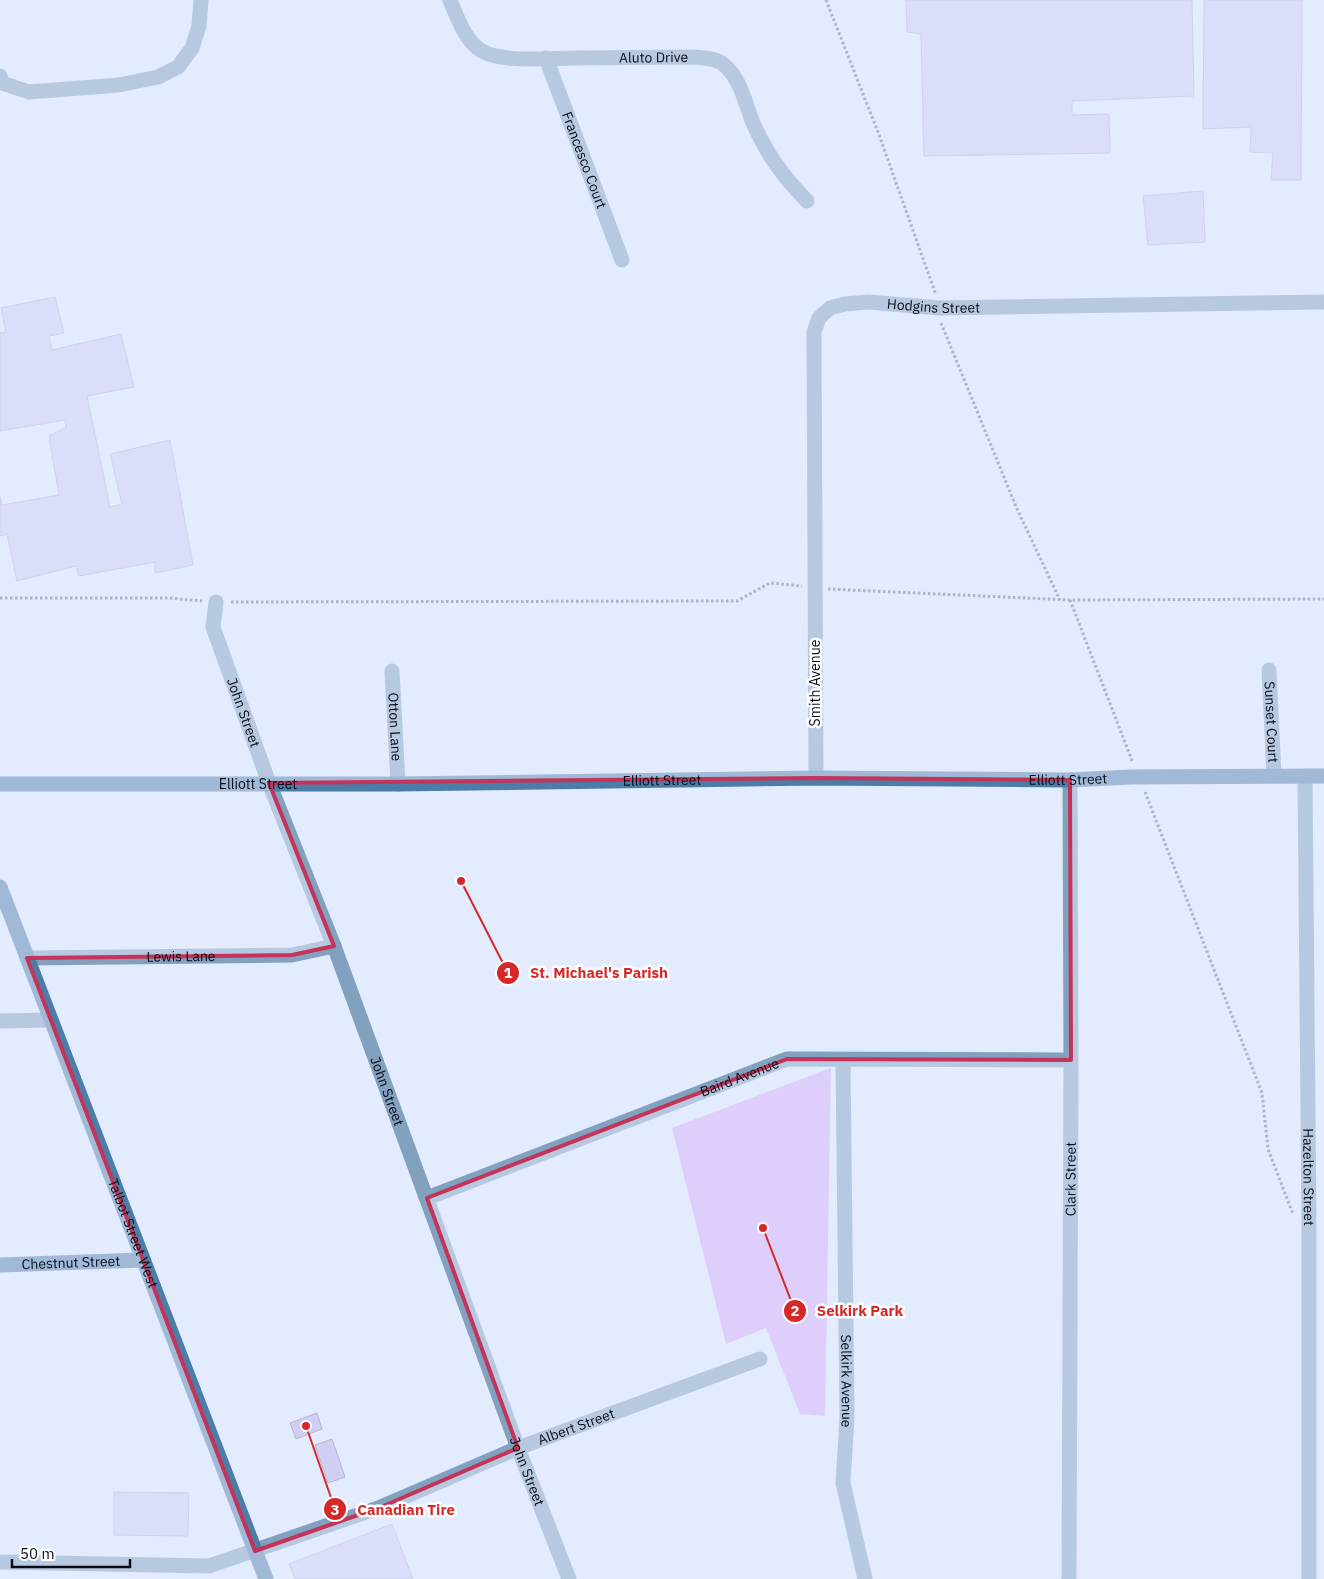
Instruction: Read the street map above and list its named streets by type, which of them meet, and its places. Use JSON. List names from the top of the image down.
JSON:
{
  "streets": {
    "street": [
      "Aluto Drive",
      "Francesco Court",
      "Hodgins Street",
      "Smith Avenue",
      "John Street",
      "Sunset Court",
      "Otton Lane",
      "Elliott Street",
      "Lewis Lane",
      "Baird Avenue",
      "Hazelton Street",
      "Clark Street",
      "Talbot Street West",
      "Chestnut Street",
      "Selkirk Avenue",
      "Albert Street"
    ]
  },
  "crossings": [
    ["Aluto Drive", "Francesco Court"],
    ["Hodgins Street", "Smith Avenue"],
    ["Smith Avenue", "Elliott Street"],
    ["John Street", "Elliott Street"],
    ["John Street", "Lewis Lane"],
    ["John Street", "Baird Avenue"],
    ["John Street", "Albert Street"],
    ["Sunset Court", "Elliott Street"],
    ["Otton Lane", "Elliott Street"],
    ["Elliott Street", "Hazelton Street"],
    ["Elliott Street", "Clark Street"],
    ["Lewis Lane", "Talbot Street West"],
    ["Baird Avenue", "Clark Street"],
    ["Baird Avenue", "Selkirk Avenue"],
    ["Talbot Street West", "Chestnut Street"],
    ["Talbot Street West", "Albert Street"]
  ],
  "places": ["St. Michael's Parish", "Selkirk Park", "Canadian Tire"],
  "scale_bar": "50 m"
}
